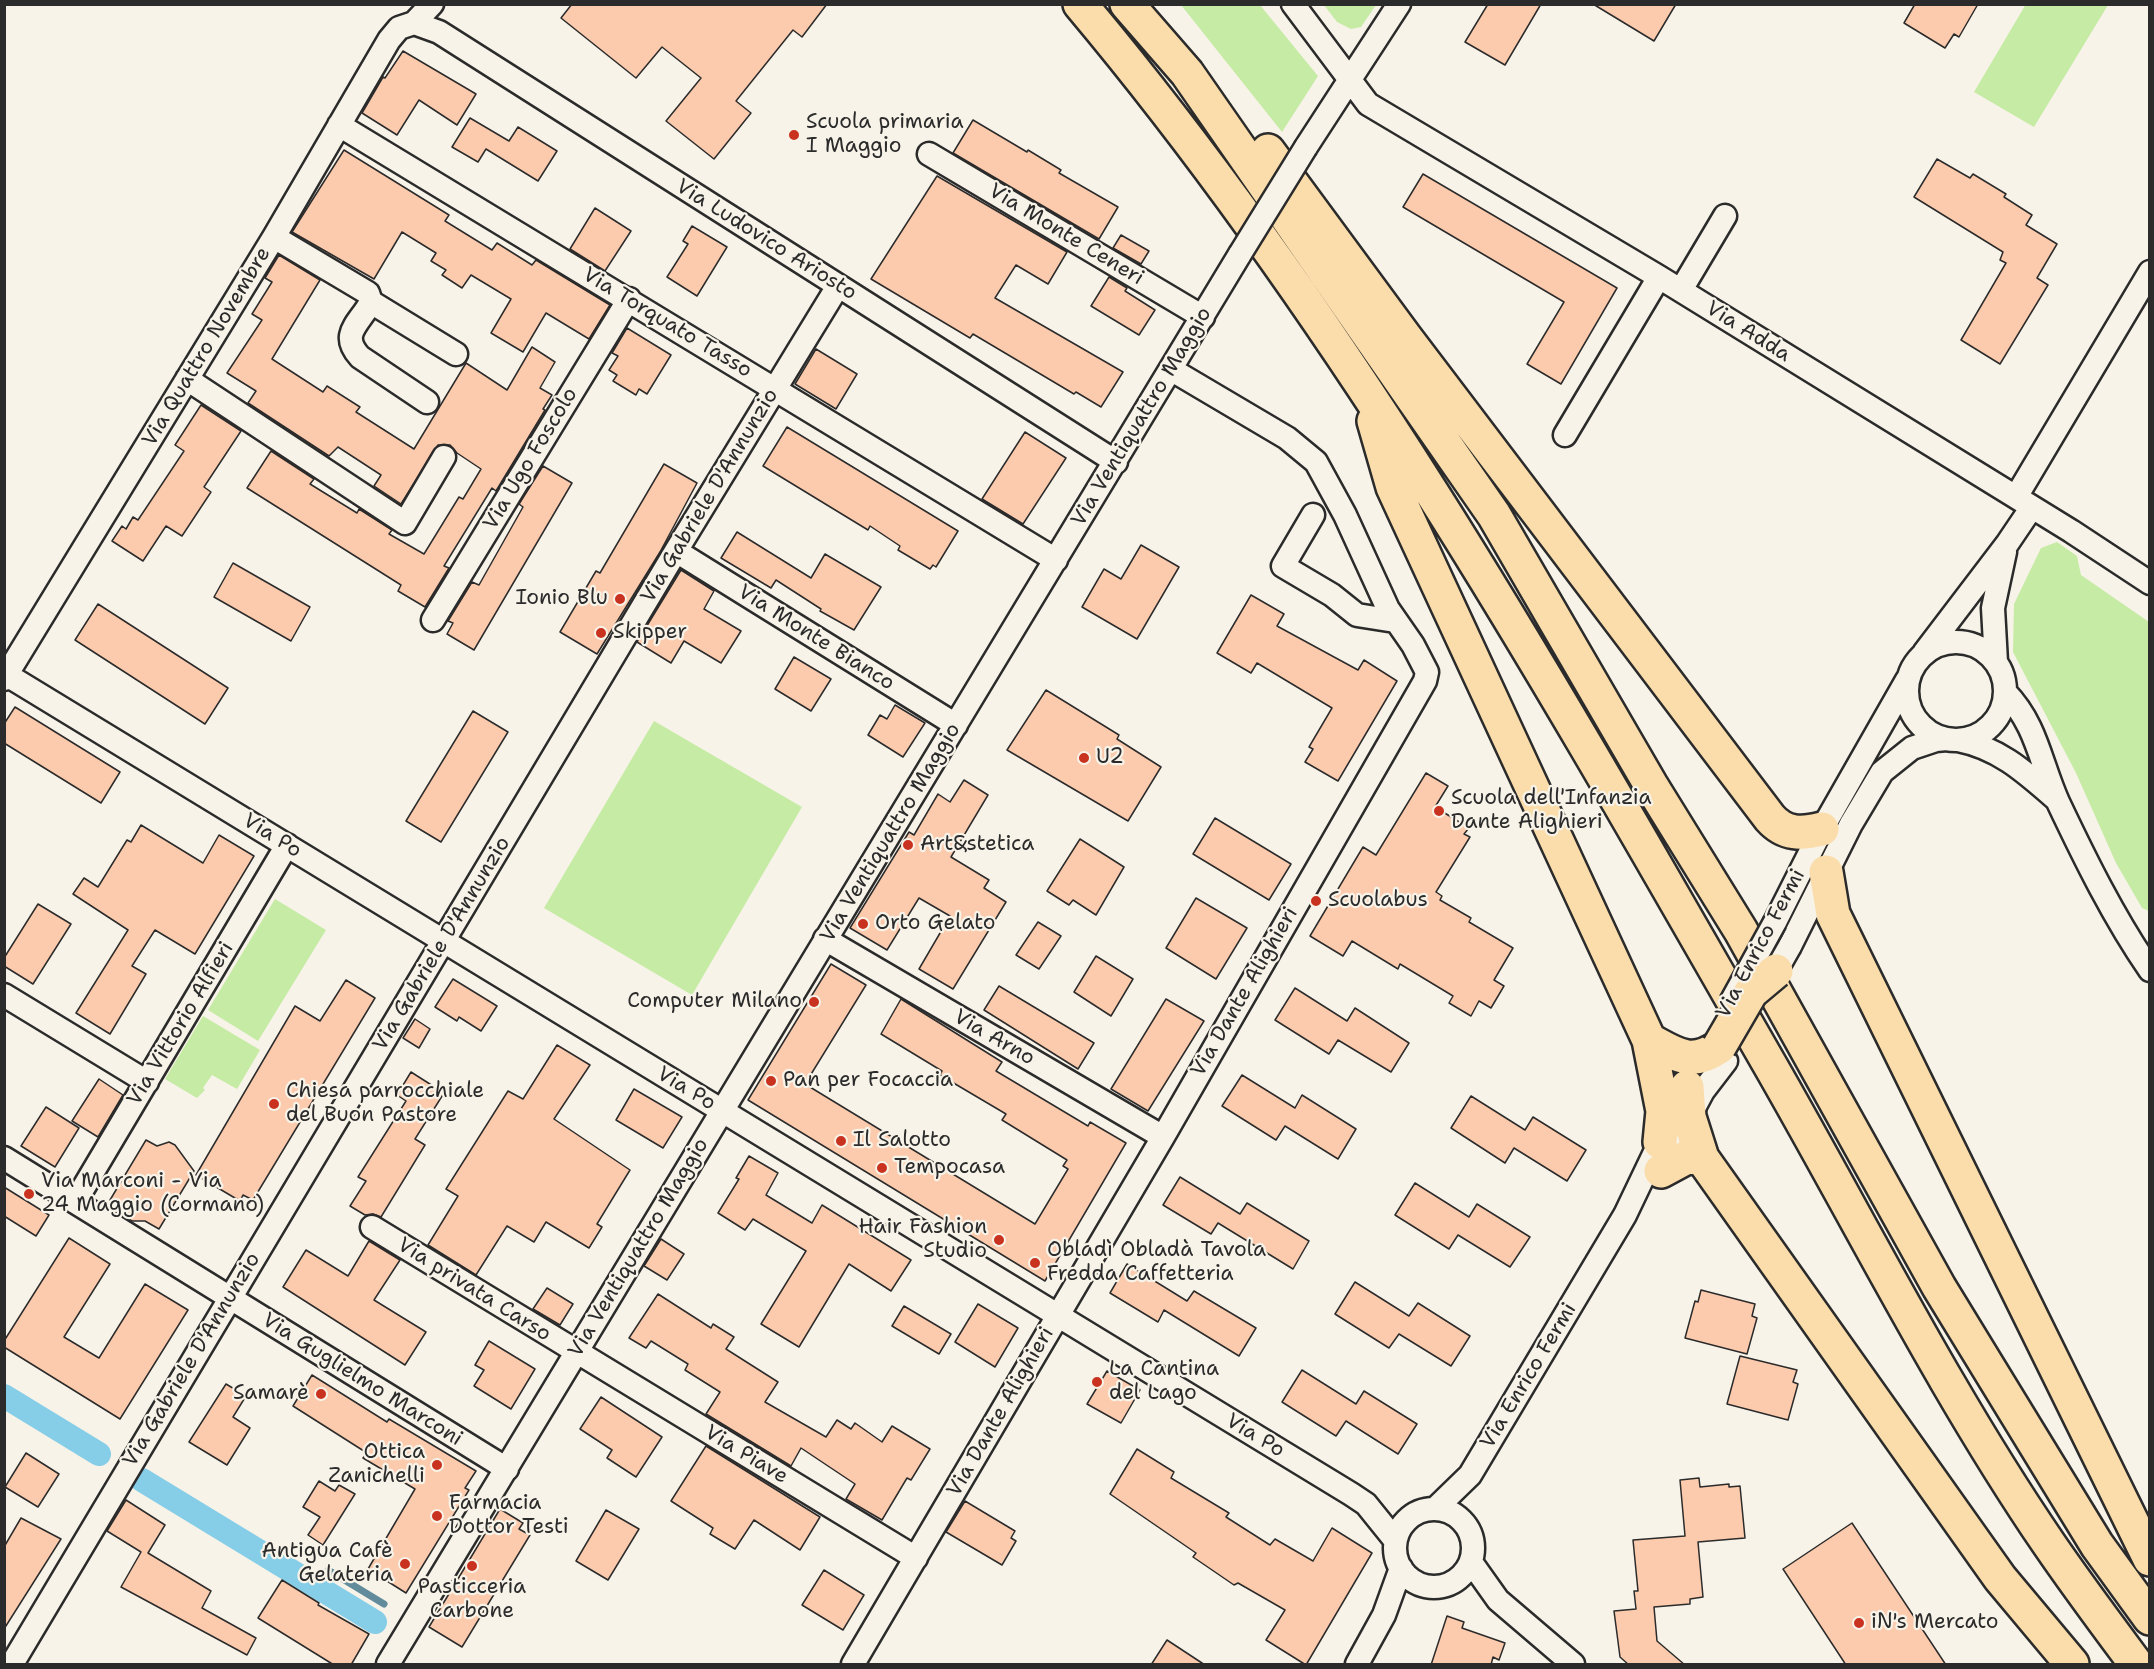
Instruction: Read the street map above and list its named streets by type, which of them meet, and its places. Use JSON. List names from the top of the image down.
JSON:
{
  "streets": {
    "street": [
      "Via Monte Ceneri",
      "Via Ludovico Ariosto",
      "Via Torquato Tasso",
      "Via Adda",
      "Via Quattro Novembre",
      "Via Ventiquattro Maggio",
      "Via Ugo Foscolo",
      "Via Gabriele D'Annunzio",
      "Via Monte Bianco",
      "Via Po",
      "Via Enrico Fermi",
      "Via Dante Alighieri",
      "Via Vittorio Alfieri",
      "Via Arno",
      "Via privata Carso",
      "Via Guglielmo Marconi",
      "Via Piave"
    ]
  },
  "crossings": [
    ["Via Monte Ceneri", "Via Ventiquattro Maggio"],
    ["Via Ludovico Ariosto", "Via Quattro Novembre"],
    ["Via Ludovico Ariosto", "Via Ventiquattro Maggio"],
    ["Via Ludovico Ariosto", "Via Gabriele D'Annunzio"],
    ["Via Torquato Tasso", "Via Quattro Novembre"],
    ["Via Torquato Tasso", "Via Ventiquattro Maggio"],
    ["Via Torquato Tasso", "Via Ugo Foscolo"],
    ["Via Torquato Tasso", "Via Gabriele D'Annunzio"],
    ["Via Adda", "Via Ventiquattro Maggio"],
    ["Via Quattro Novembre", "Via Po"],
    ["Via Ventiquattro Maggio", "Via Monte Bianco"],
    ["Via Ventiquattro Maggio", "Via Po"],
    ["Via Ventiquattro Maggio", "Via Dante Alighieri"],
    ["Via Ventiquattro Maggio", "Via Arno"],
    ["Via Ventiquattro Maggio", "Via privata Carso"],
    ["Via Ventiquattro Maggio", "Via Guglielmo Marconi"],
    ["Via Ventiquattro Maggio", "Via Piave"],
    ["Via Gabriele D'Annunzio", "Via Monte Bianco"],
    ["Via Gabriele D'Annunzio", "Via Po"],
    ["Via Gabriele D'Annunzio", "Via Guglielmo Marconi"],
    ["Via Po", "Via Enrico Fermi"],
    ["Via Po", "Via Dante Alighieri"],
    ["Via Po", "Via Vittorio Alfieri"],
    ["Via Dante Alighieri", "Via Arno"],
    ["Via Dante Alighieri", "Via Piave"],
    ["Via Vittorio Alfieri", "Via Guglielmo Marconi"],
    ["Via privata Carso", "Via Piave"]
  ],
  "places": [
    "Scuola primaria I Maggio",
    "Ionio Blu",
    "Skipper",
    "U2",
    "Scuola dell'Infanzia Dante Alighieri",
    "Art&stetica",
    "Scuolabus",
    "Orto Gelato",
    "Computer Milano",
    "Pan per Focaccia",
    "Chiesa parrocchiale del Buon Pastore",
    "Il Salotto",
    "Tempocasa",
    "Via Marconi - Via 24 Maggio (Cormano)",
    "Hair Fashion Studio",
    "Obladì Obladà Tavola Fredda Caffetteria",
    "La Cantina del Lago",
    "Samarè",
    "Ottica Zanichelli",
    "Farmacia Dottor Testi",
    "Antigua Cafè Gelateria",
    "Pasticceria Carbone",
    "iN's Mercato"
  ]
}
